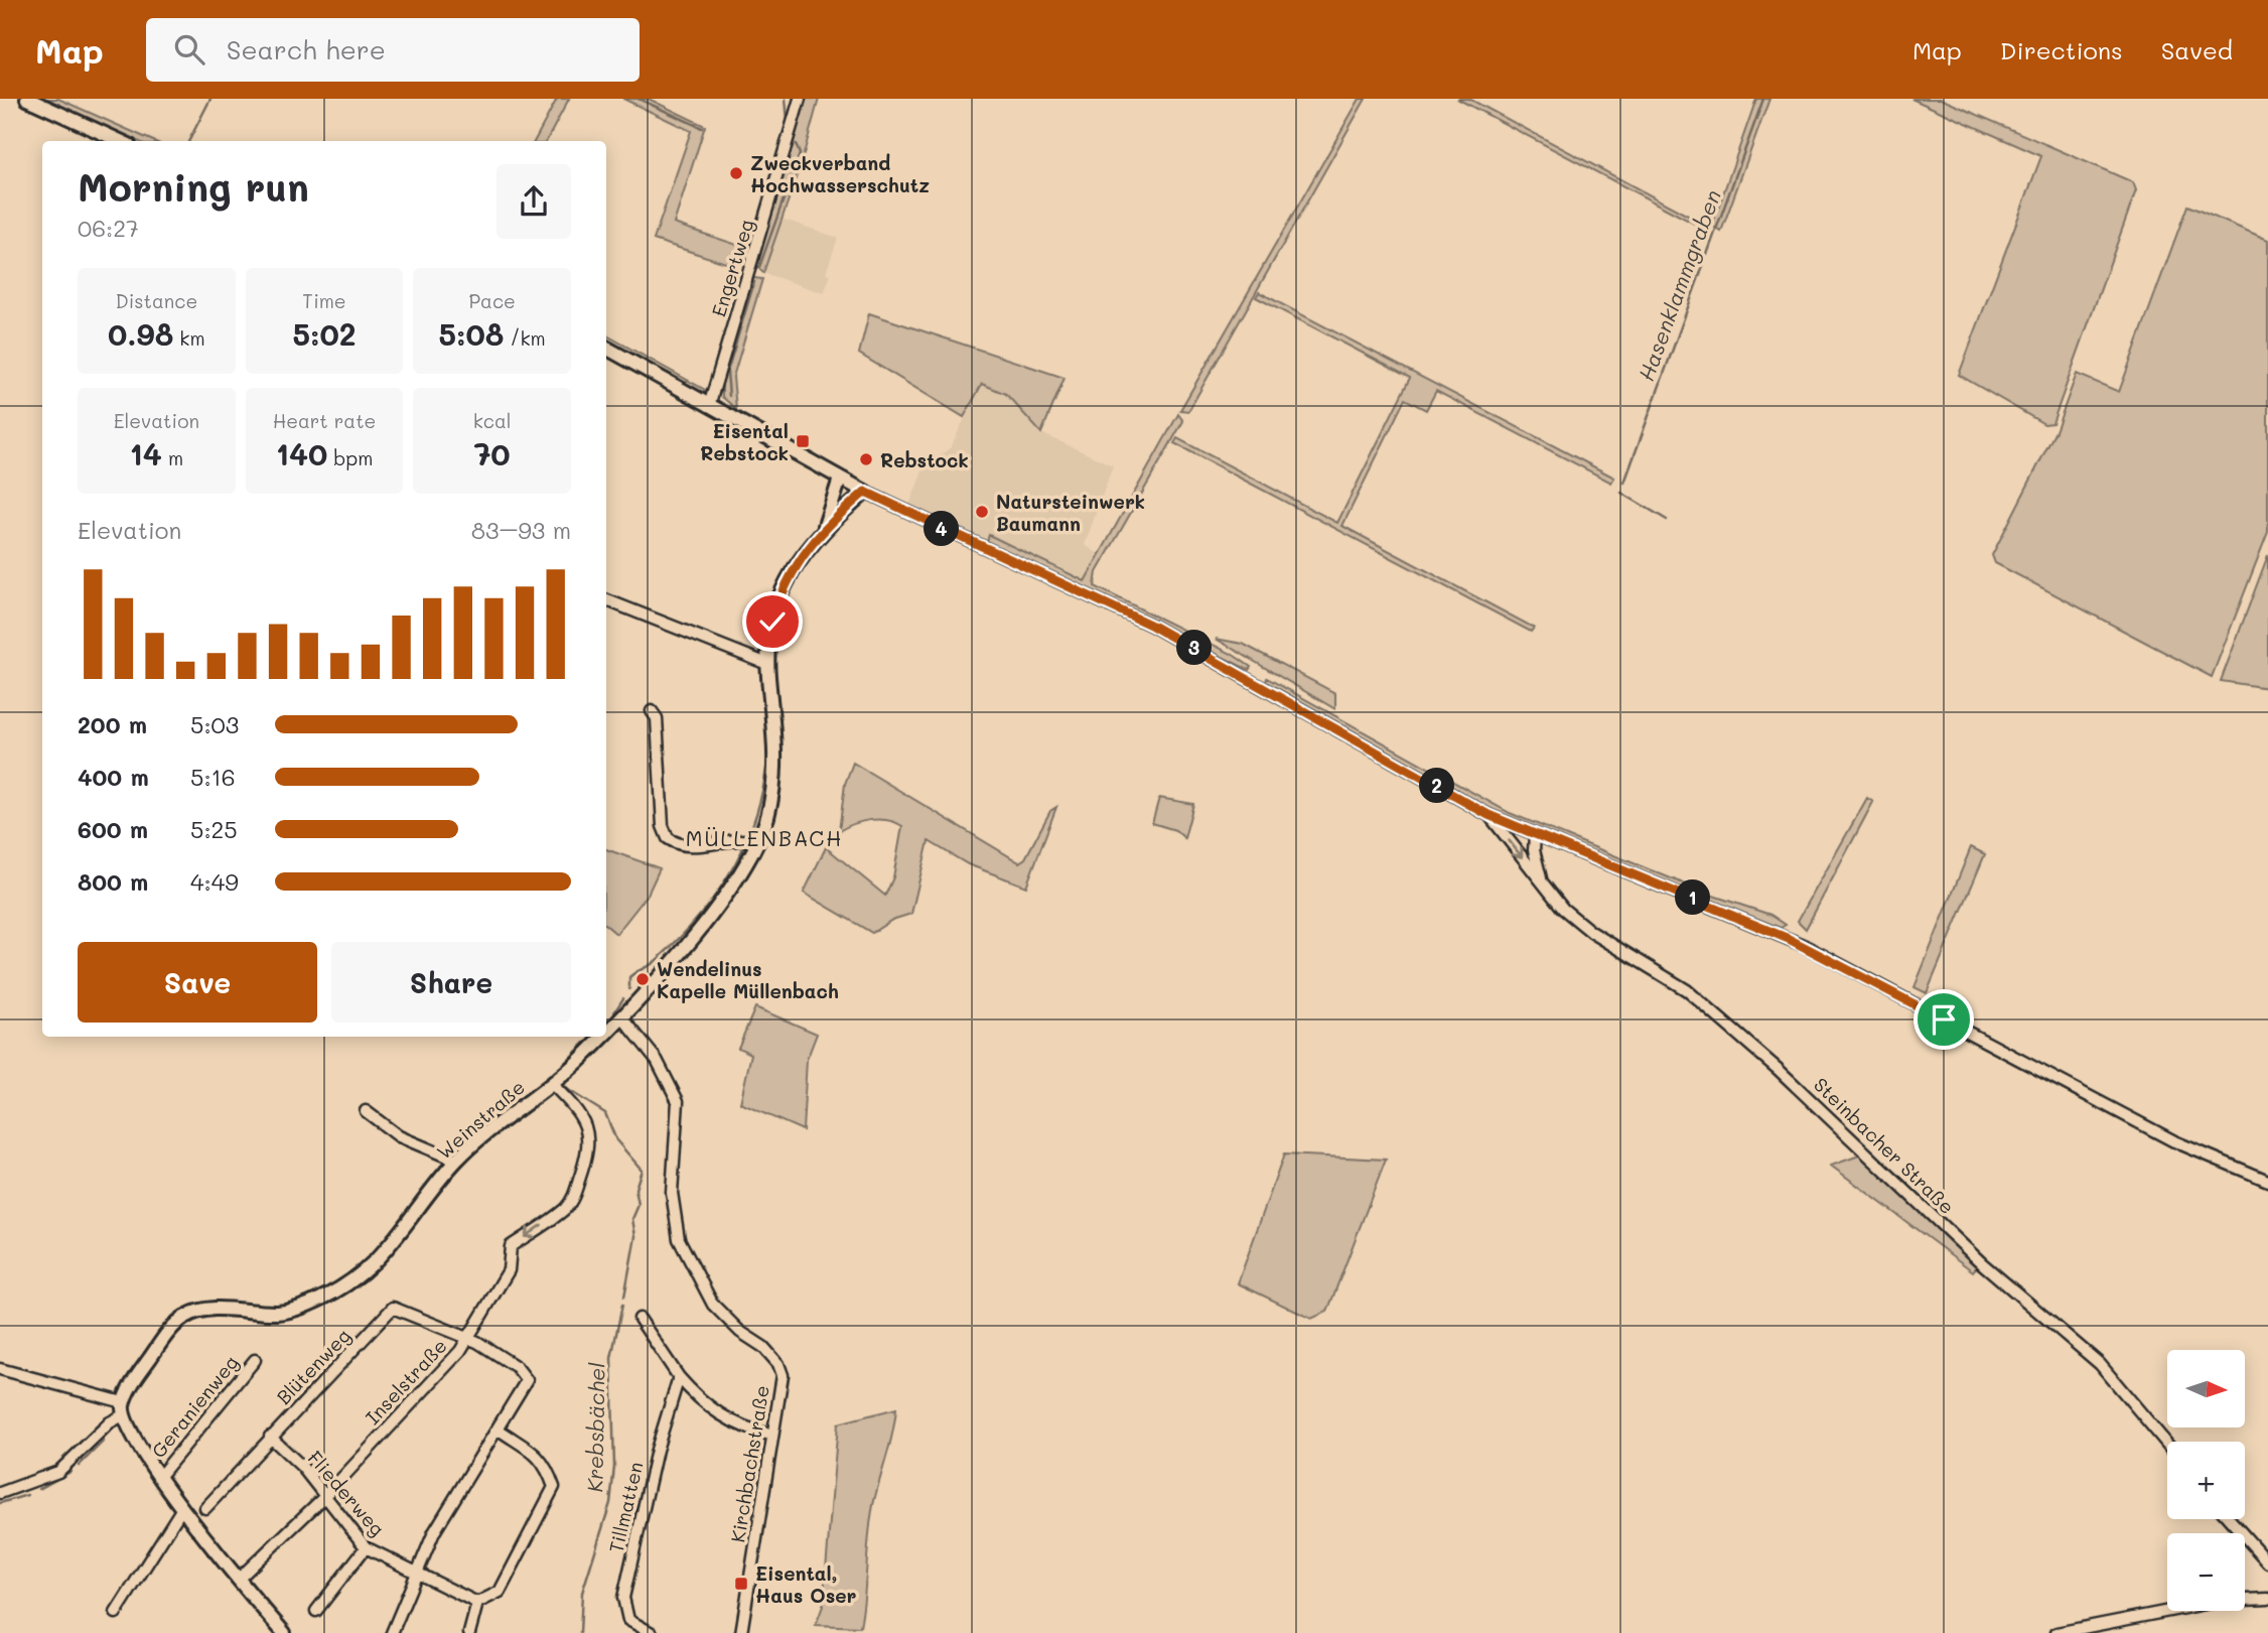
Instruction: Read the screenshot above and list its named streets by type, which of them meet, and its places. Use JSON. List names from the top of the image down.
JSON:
{
  "streets": {
    "main road": ["Weinstraße"],
    "street": [
      "Engertweg",
      "Steinbacher Straße",
      "Blütenweg",
      "Inselstraße",
      "Geranienweg",
      "Kirchbachstraße",
      "Fliederweg",
      "Tillmatten"
    ]
  },
  "crossings": [
    ["Weinstraße", "Inselstraße"],
    ["Weinstraße", "Kirchbachstraße"],
    ["Blütenweg", "Inselstraße"],
    ["Blütenweg", "Fliederweg"],
    ["Inselstraße", "Fliederweg"]
  ],
  "one_way": ["Inselstraße"],
  "districts": ["MÜLLENBACH"],
  "water": ["Hasenklammgraben", "Krebsbächel"],
  "places": {
    "other": [
      "Zweckverband Hochwasserschutz",
      "Rebstock",
      "Natursteinwerk Baumann",
      "Wendelinus Kapelle Müllenbach"
    ],
    "transit": ["Eisental Rebstock", "Eisental, Haus Oser"]
  },
  "north": "right",
  "page": {
    "header": "Map",
    "search": "Search here",
    "nav": ["Map", "Directions", "Saved"],
    "heading": ["Morning run", "06:27"],
    "stats": [
      ["Distance", "0.98 km"],
      ["Time", "5:02"],
      ["Pace", "5:08 /km"],
      ["Elevation", "14 m"],
      ["Heart rate", "140 bpm"],
      ["kcal", "70"]
    ],
    "chart": ["Elevation", "83–93 m"],
    "pins": [
      "4",
      "3",
      "2",
      "1"
    ],
    "list": [
      {
        "name": "200 m",
        "note": "5:03"
      },
      {
        "name": "400 m",
        "note": "5:16"
      },
      {
        "name": "600 m",
        "note": "5:25"
      },
      {
        "name": "800 m",
        "note": "4:49"
      }
    ],
    "buttons": ["Save", "Share"],
    "map_buttons": ["+", "−"]
  }
}
